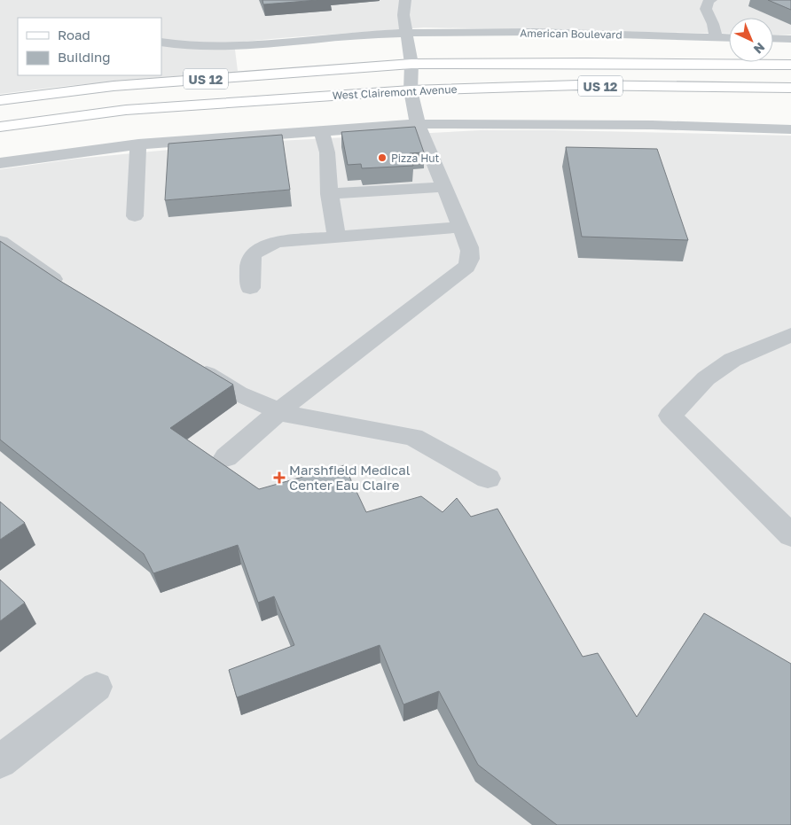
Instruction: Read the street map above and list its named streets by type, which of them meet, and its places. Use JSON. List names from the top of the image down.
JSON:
{
  "streets": {
    "main road": ["US 12", "West Clairemont Avenue"],
    "street": ["American Boulevard"]
  },
  "places": {
    "other": ["Pizza Hut"],
    "health": ["Marshfield Medical Center Eau Claire"]
  },
  "legend": ["Road", "Building"],
  "north": "bottom right"
}
